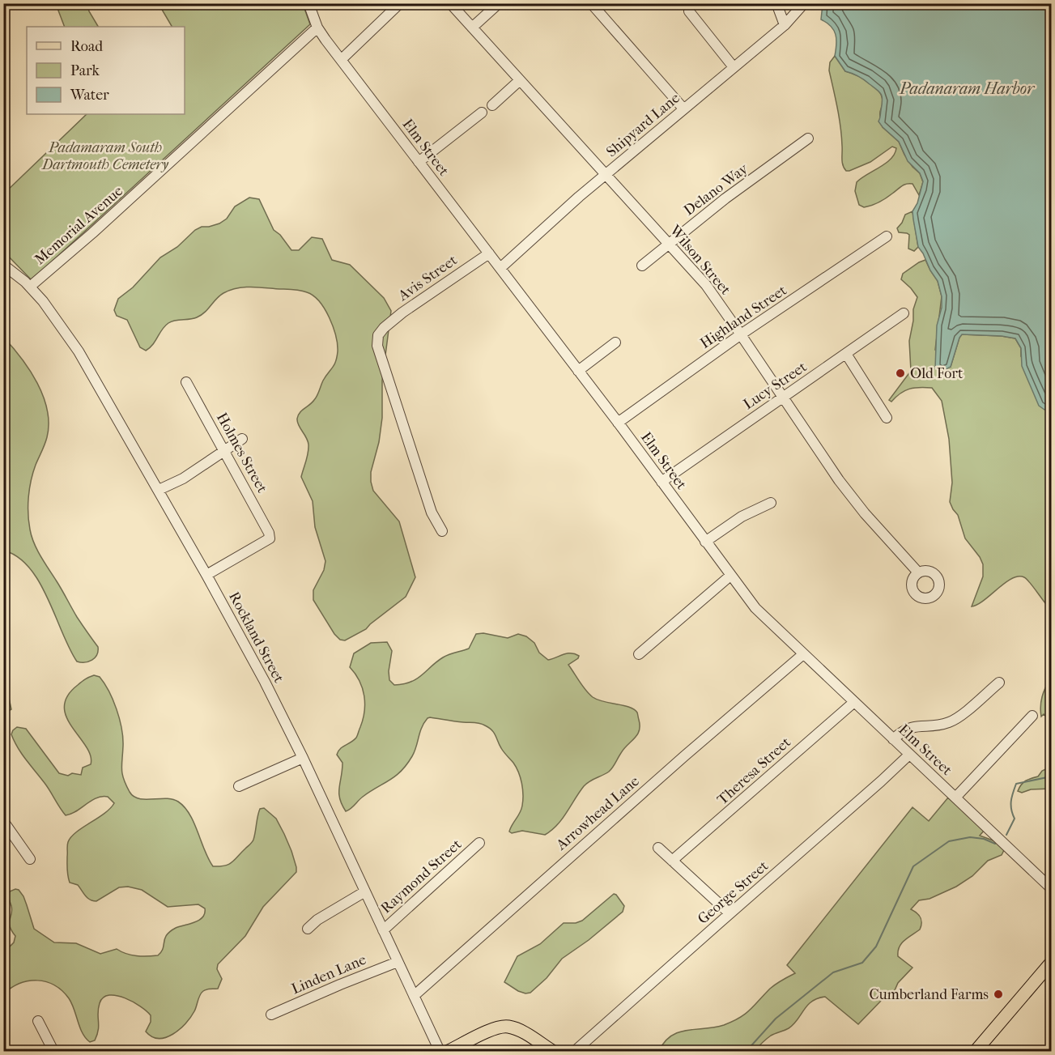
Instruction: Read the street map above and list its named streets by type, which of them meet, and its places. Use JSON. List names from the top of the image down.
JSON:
{
  "streets": {
    "street": [
      "Shipyard Lane",
      "Elm Street",
      "Delano Way",
      "Memorial Avenue",
      "Wilson Street",
      "Avis Street",
      "Highland Street",
      "Lucy Street",
      "Holmes Street",
      "Rockland Street",
      "Theresa Street",
      "Arrowhead Lane",
      "Raymond Street",
      "George Street",
      "Linden Lane"
    ]
  },
  "crossings": [
    ["Shipyard Lane", "Elm Street"],
    ["Shipyard Lane", "Wilson Street"],
    ["Elm Street", "Memorial Avenue"],
    ["Elm Street", "Avis Street"],
    ["Elm Street", "Highland Street"],
    ["Elm Street", "Lucy Street"],
    ["Elm Street", "Theresa Street"],
    ["Elm Street", "Arrowhead Lane"],
    ["Elm Street", "George Street"],
    ["Delano Way", "Wilson Street"],
    ["Memorial Avenue", "Rockland Street"],
    ["Wilson Street", "Highland Street"],
    ["Wilson Street", "Lucy Street"],
    ["Holmes Street", "Rockland Street"],
    ["Rockland Street", "Arrowhead Lane"],
    ["Rockland Street", "Raymond Street"],
    ["Rockland Street", "Linden Lane"]
  ],
  "water": ["Padanaram Harbor"],
  "parks": ["Padamaram South Dartmouth Cemetery"],
  "places": ["Old Fort", "Cumberland Farms"],
  "legend": ["Road", "Park", "Water"]
}
